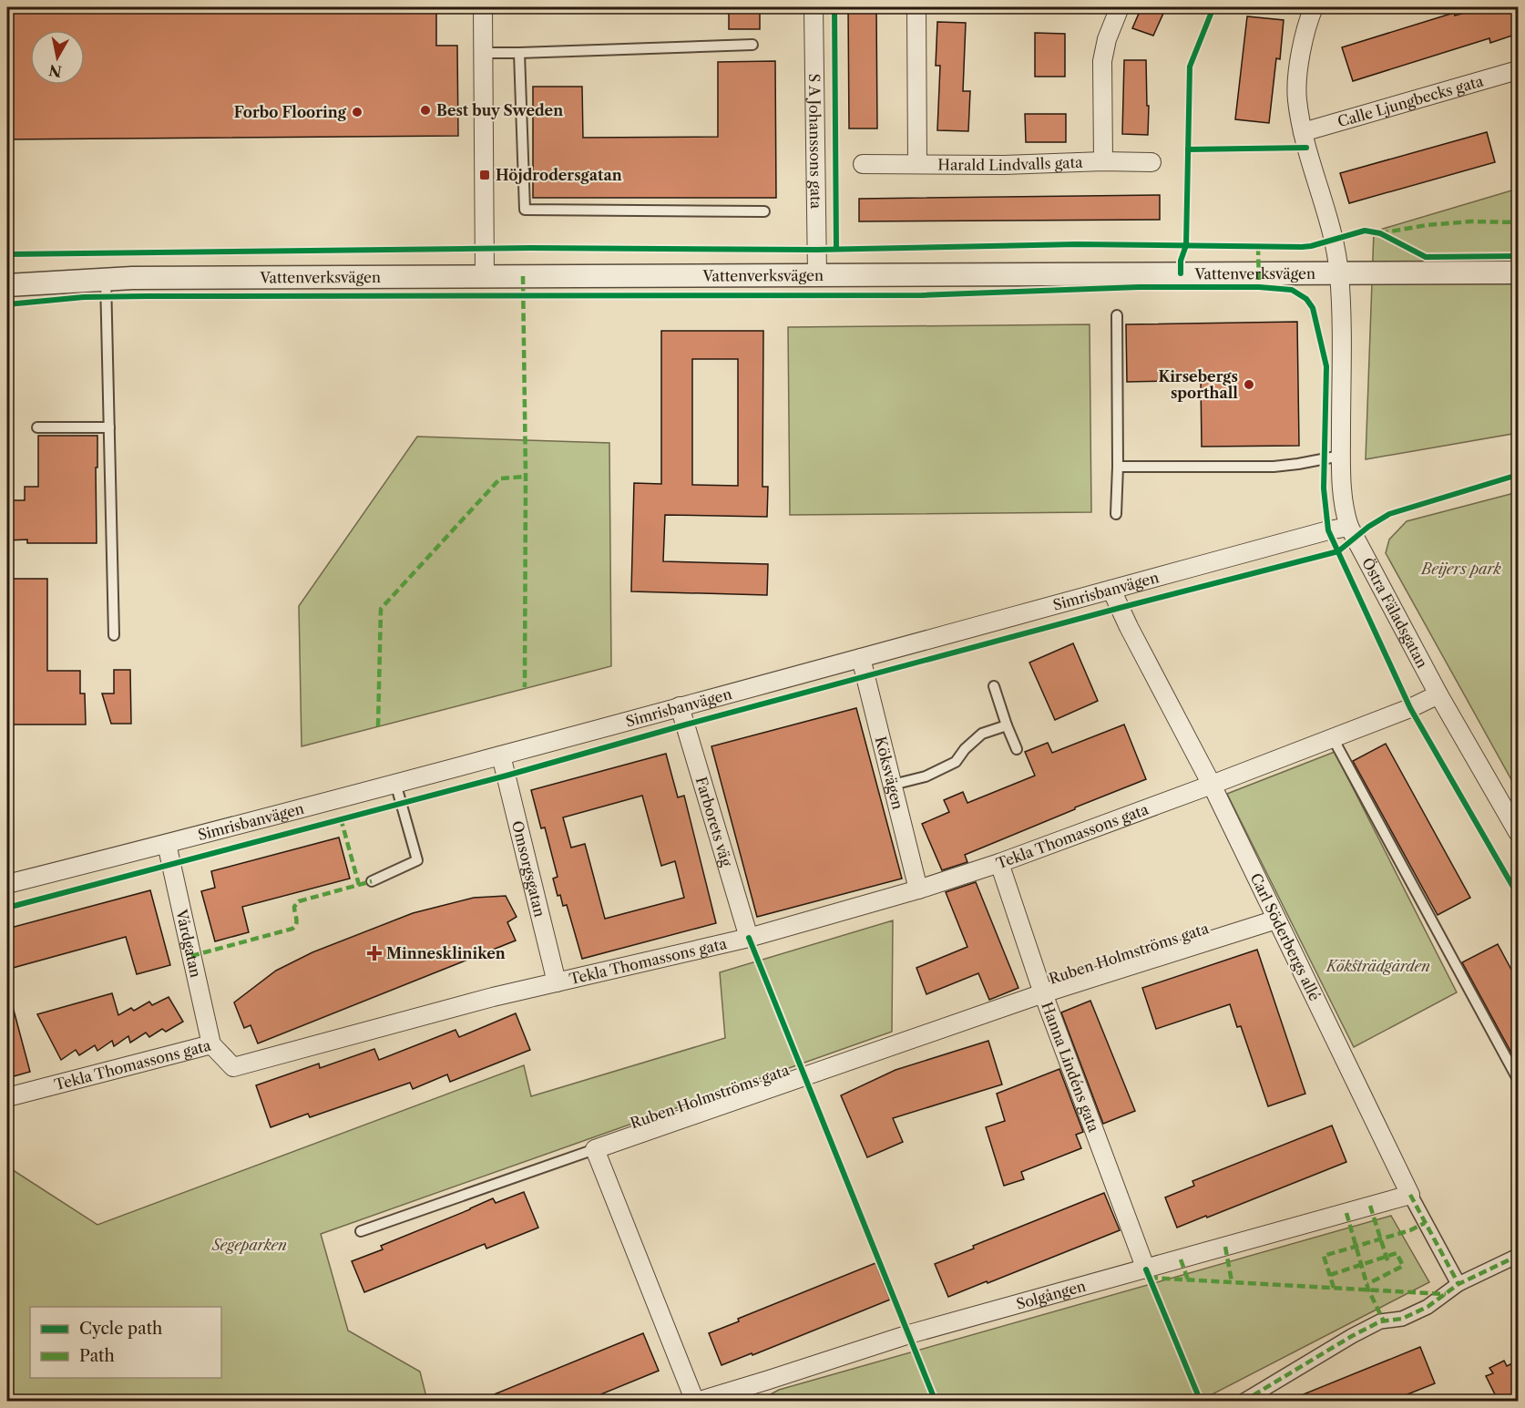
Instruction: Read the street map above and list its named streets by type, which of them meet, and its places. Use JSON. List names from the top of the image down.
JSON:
{
  "streets": {
    "street": [
      "Calle Ljungbecks gata",
      "S A Johanssons gata",
      "Harald Lindvalls gata",
      "Vattenverksvägen",
      "Simrisbanvägen",
      "Östra Fäladsgatan",
      "Köksvägen",
      "Farborets väg",
      "Tekla Thomassons gata",
      "Omsorgsgatan",
      "Carl Söderbergs allé",
      "Vårdgatan",
      "Ruben Holmströms gata",
      "Hanna Lindéns gata",
      "Solgången"
    ]
  },
  "crossings": [
    ["S A Johanssons gata", "Vattenverksvägen"],
    ["Vattenverksvägen", "Östra Fäladsgatan"],
    ["Simrisbanvägen", "Östra Fäladsgatan"],
    ["Simrisbanvägen", "Köksvägen"],
    ["Simrisbanvägen", "Farborets väg"],
    ["Simrisbanvägen", "Omsorgsgatan"],
    ["Simrisbanvägen", "Carl Söderbergs allé"],
    ["Simrisbanvägen", "Vårdgatan"],
    ["Östra Fäladsgatan", "Tekla Thomassons gata"],
    ["Köksvägen", "Tekla Thomassons gata"],
    ["Farborets väg", "Tekla Thomassons gata"],
    ["Tekla Thomassons gata", "Omsorgsgatan"],
    ["Tekla Thomassons gata", "Carl Söderbergs allé"],
    ["Tekla Thomassons gata", "Vårdgatan"],
    ["Tekla Thomassons gata", "Hanna Lindéns gata"],
    ["Carl Söderbergs allé", "Ruben Holmströms gata"],
    ["Carl Söderbergs allé", "Solgången"],
    ["Ruben Holmströms gata", "Hanna Lindéns gata"],
    ["Hanna Lindéns gata", "Solgången"]
  ],
  "parks": ["Beijers park", "Köksträdgården", "Segeparken"],
  "places": {
    "other": ["Best buy Sweden", "Forbo Flooring", "Kirsebergs sporthall"],
    "transit": ["Höjdrodersgatan"],
    "health": ["Minneskliniken"]
  },
  "legend": ["Cycle path", "Path"],
  "north": "bottom"
}
